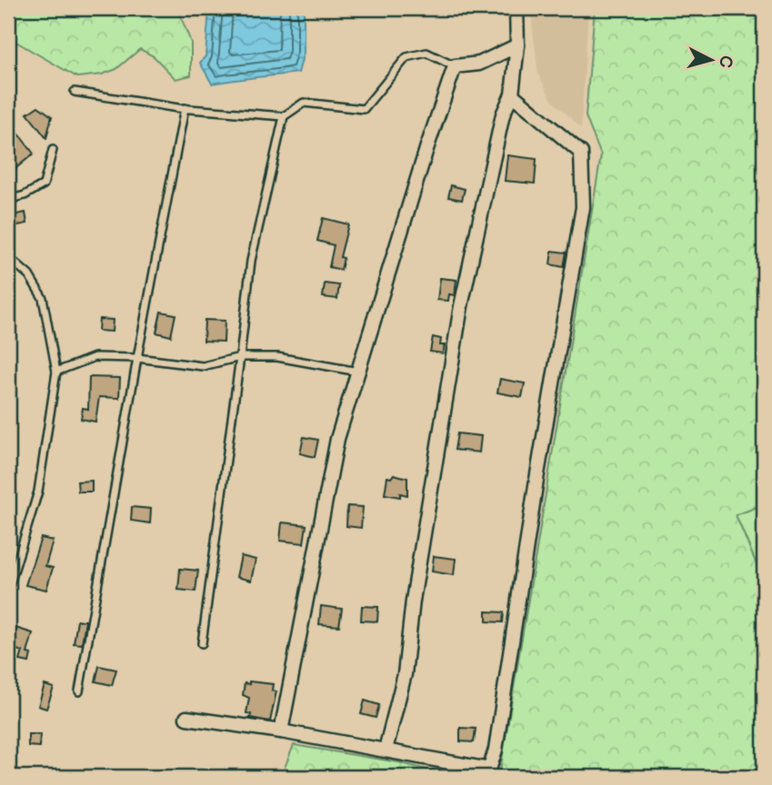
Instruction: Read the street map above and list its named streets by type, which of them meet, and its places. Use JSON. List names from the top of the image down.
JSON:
{
  "north": "right"
}
